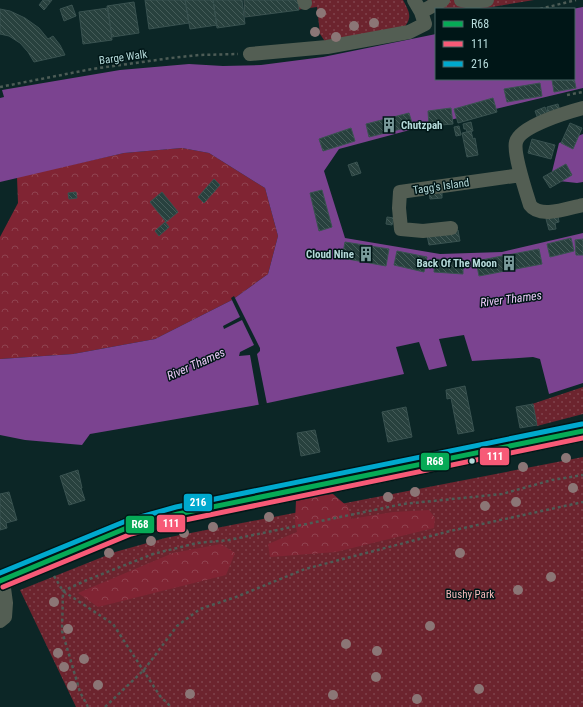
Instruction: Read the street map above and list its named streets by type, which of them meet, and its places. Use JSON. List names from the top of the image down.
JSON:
{
  "streets": {
    "lane": ["Tagg's Island"],
    "path": ["Barge Walk"]
  },
  "water": ["River Thames"],
  "parks": ["Bushy Park"],
  "places": {
    "building": ["Chutzpah", "Cloud Nine", "Back Of The Moon"]
  },
  "lines": ["transit line 216", "transit line R68", "transit line 111"],
  "legend": ["R68", "111", "216"]
}
